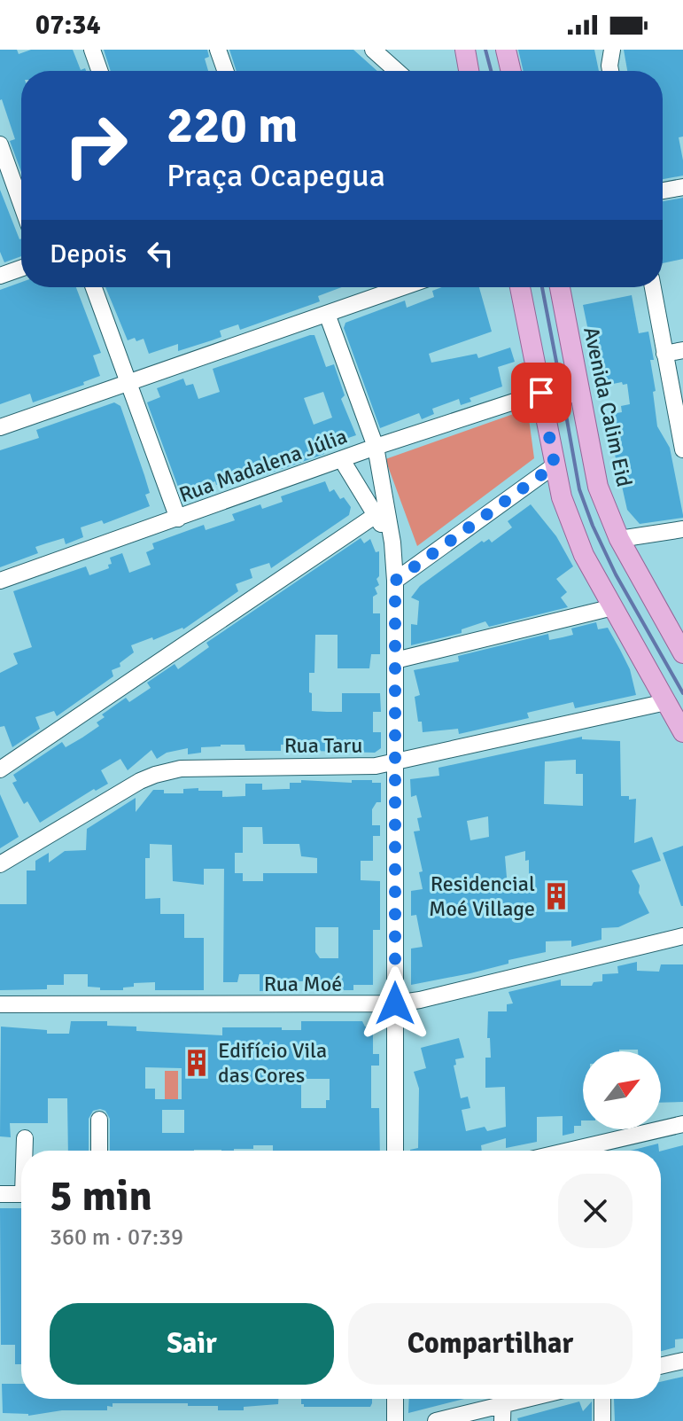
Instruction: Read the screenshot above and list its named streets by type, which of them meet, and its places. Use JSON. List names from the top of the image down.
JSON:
{
  "streets": {
    "main road": ["Avenida Calim Eid"],
    "street": ["Rua Madalena Júlia", "Rua Taru", "Rua Moé"]
  },
  "crossings": [
    ["Avenida Calim Eid", "Rua Madalena Júlia"],
    ["Avenida Calim Eid", "Rua Taru"]
  ],
  "places": {
    "building": ["Residencial Moé Village", "Edifício Vila das Cores"]
  },
  "north": "top right",
  "page": {
    "status": "07:34",
    "turn": ["220 m", "Praça Ocapegua"],
    "then": "Depois",
    "heading": ["5 min", "360 m · 07:39"],
    "buttons": ["Sair", "Compartilhar"]
  }
}
